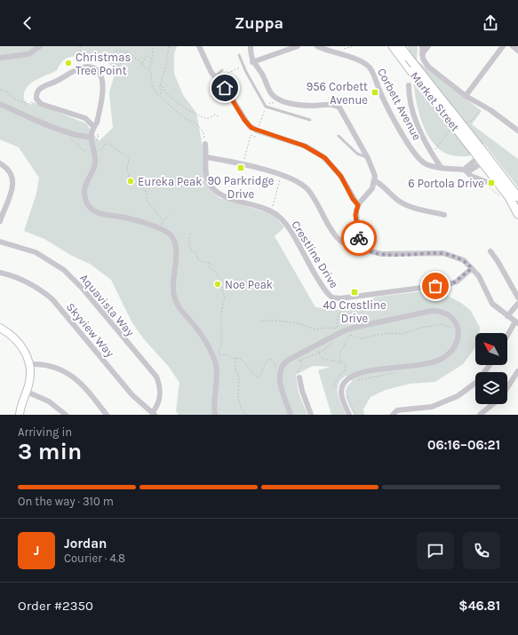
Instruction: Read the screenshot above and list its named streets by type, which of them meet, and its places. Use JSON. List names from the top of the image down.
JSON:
{
  "streets": {
    "main road": ["Market Street"],
    "street": [
      "Corbett Avenue",
      "Crestline Drive",
      "Aquavista Way",
      "Skyview Way"
    ]
  },
  "crossings": [
    ["Aquavista Way", "Skyview Way"]
  ],
  "places": {
    "other": ["Christmas Tree Point", "Eureka Peak", "Noe Peak"],
    "transit": [
      "956 Corbett Avenue",
      "90 Parkridge Drive",
      "6 Portola Drive",
      "40 Crestline Drive"
    ]
  },
  "north": "top left",
  "page": {
    "header": "Zuppa",
    "heading": ["3 min", "Arriving in", "06:16–06:21"],
    "panel": [
      "Jordan",
      "Courier · 4.8",
      "Order #2350",
      "$46.81"
    ],
    "bar": "On the way · 310 m",
    "round": "J"
  }
}
